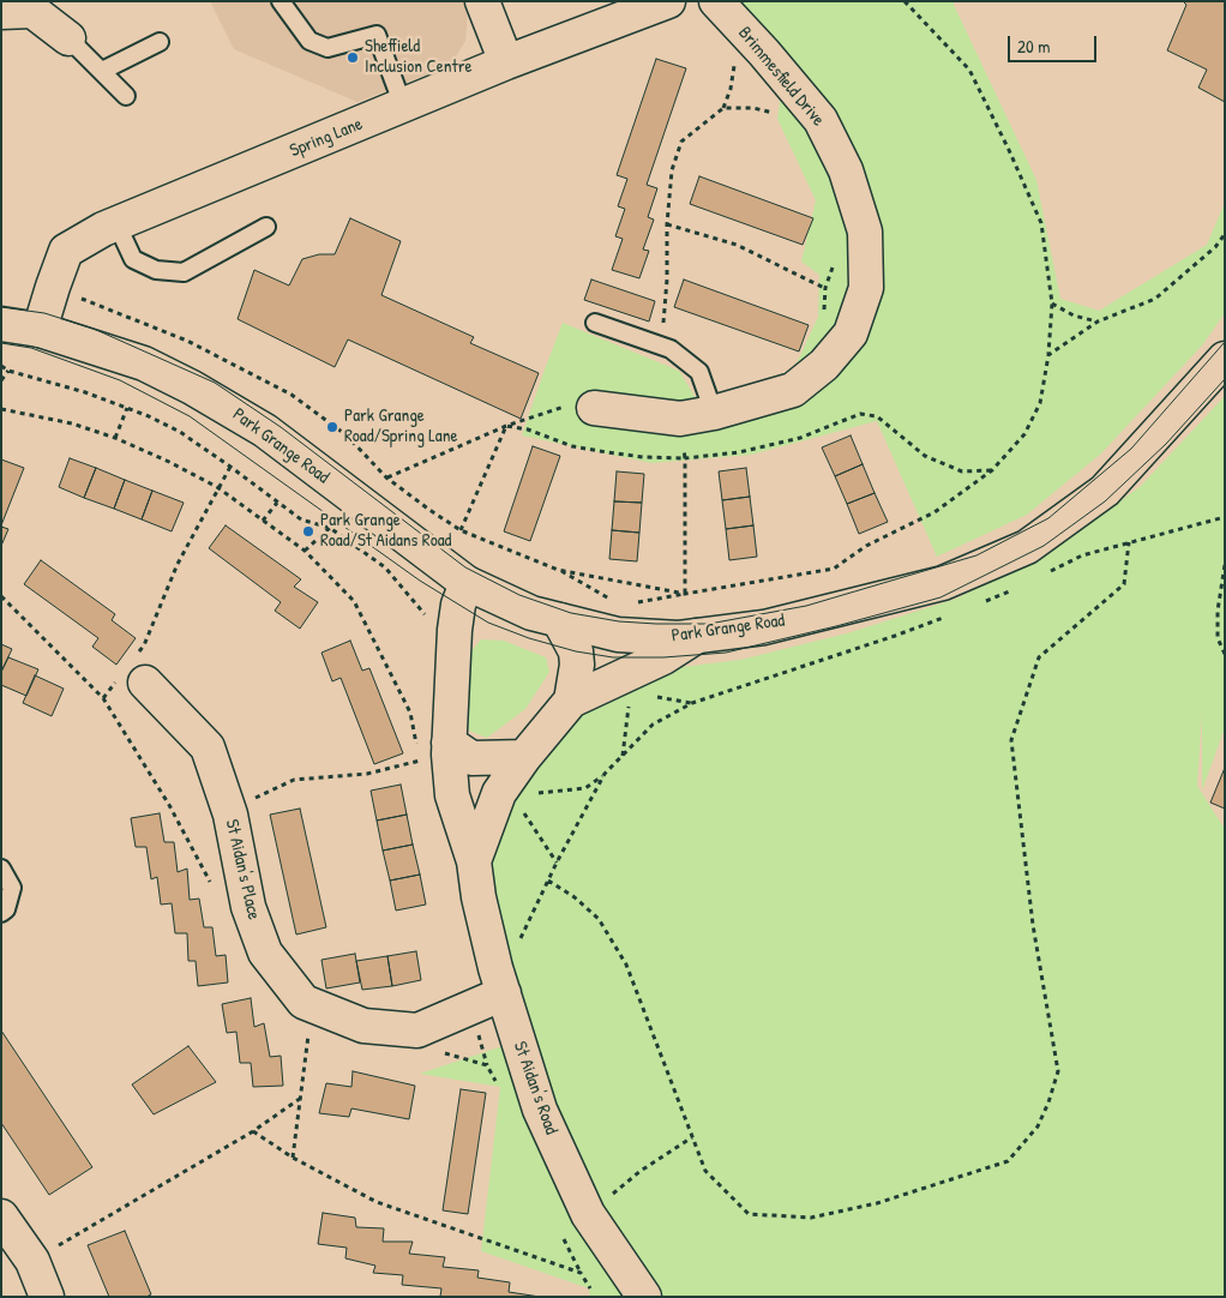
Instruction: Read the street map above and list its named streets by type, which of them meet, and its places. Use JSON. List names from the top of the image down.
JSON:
{
  "streets": {
    "street": [
      "Brimmesfield Drive",
      "Spring Lane",
      "Park Grange Road",
      "St Aidan's Place",
      "St Aidan's Road"
    ]
  },
  "crossings": [
    ["Spring Lane", "Park Grange Road"],
    ["Park Grange Road", "St Aidan's Road"],
    ["St Aidan's Place", "St Aidan's Road"]
  ],
  "places": ["Sheffield Inclusion Centre", "Park Grange Road/Spring Lane", "Park Grange Road/St Aidans Road"],
  "scale_bar": "20 m"
}
